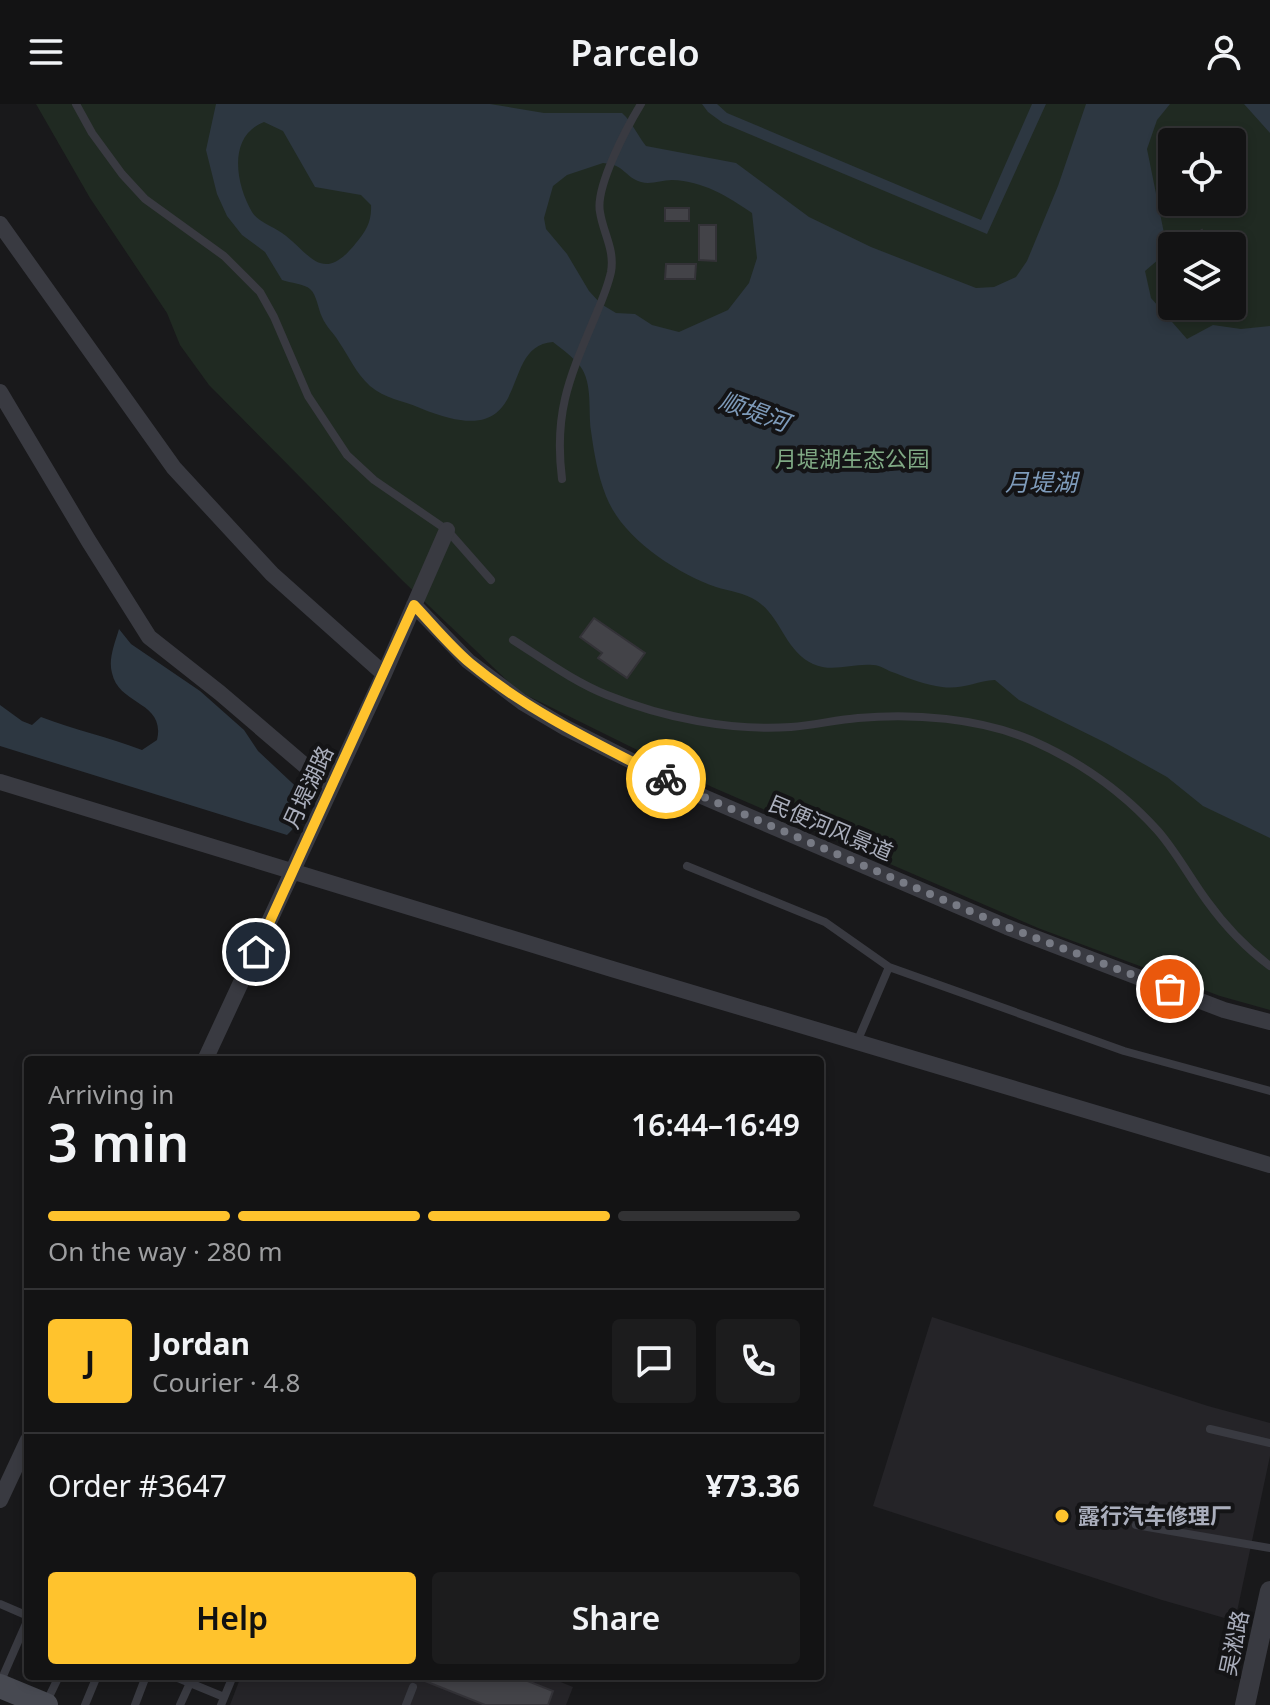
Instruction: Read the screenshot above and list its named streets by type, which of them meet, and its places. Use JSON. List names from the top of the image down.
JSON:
{
  "streets": {
    "street": ["月堤湖路", "民便河风景道", "吴淞路"]
  },
  "crossings": [
    ["月堤湖路", "民便河风景道"]
  ],
  "water": ["顺堤河", "月堤湖"],
  "parks": ["月堤湖生态公园"],
  "places": ["露行汽车修理厂"],
  "page": {
    "header": "Parcelo",
    "heading": ["3 min", "Arriving in", "16:44–16:49"],
    "panel": [
      "Jordan",
      "Courier · 4.8",
      "Order #3647",
      "¥73.36"
    ],
    "bar": "On the way · 280 m",
    "round": "J",
    "buttons": ["Help", "Share"]
  }
}
